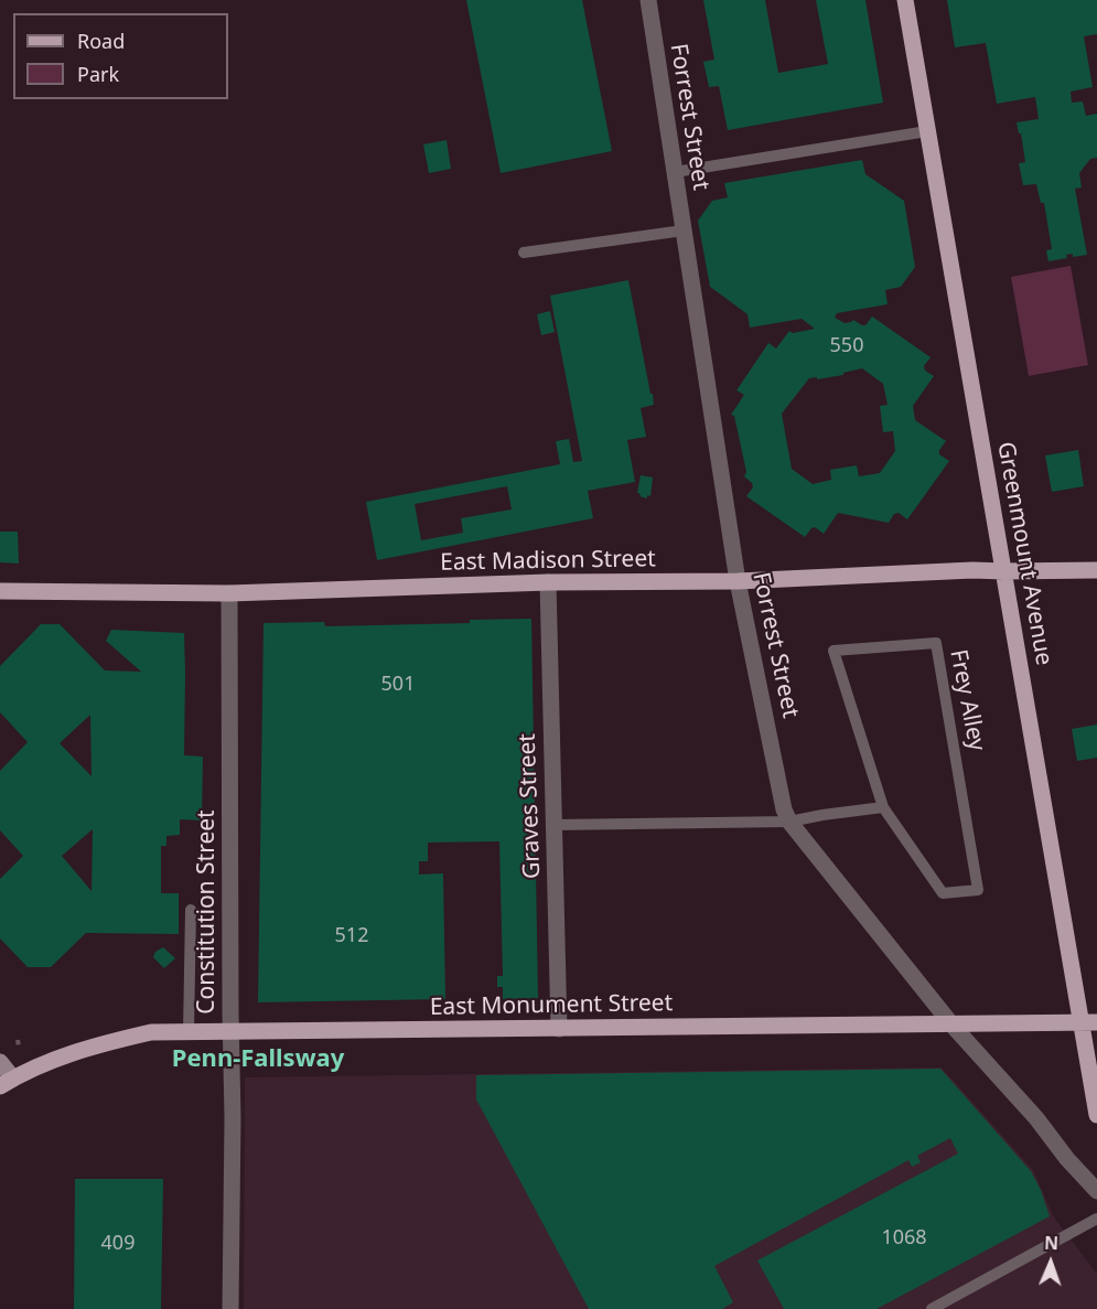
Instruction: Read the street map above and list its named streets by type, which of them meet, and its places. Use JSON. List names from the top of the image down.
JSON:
{
  "streets": {
    "main road": ["Greenmount Avenue", "East Madison Street", "East Monument Street"],
    "street": ["Forrest Street", "Graves Street", "Constitution Street"],
    "lane": ["Frey Alley"]
  },
  "crossings": [
    ["Forrest Street", "East Madison Street"],
    ["Forrest Street", "East Monument Street"],
    ["Greenmount Avenue", "East Madison Street"],
    ["Greenmount Avenue", "East Monument Street"],
    ["East Madison Street", "Graves Street"],
    ["East Madison Street", "Constitution Street"],
    ["Graves Street", "East Monument Street"],
    ["Constitution Street", "East Monument Street"]
  ],
  "districts": ["Penn-Fallsway"],
  "house_numbers": [
    "550",
    "501",
    "512",
    "1068",
    "409"
  ],
  "legend": ["Road", "Park"],
  "north": "top"
}
